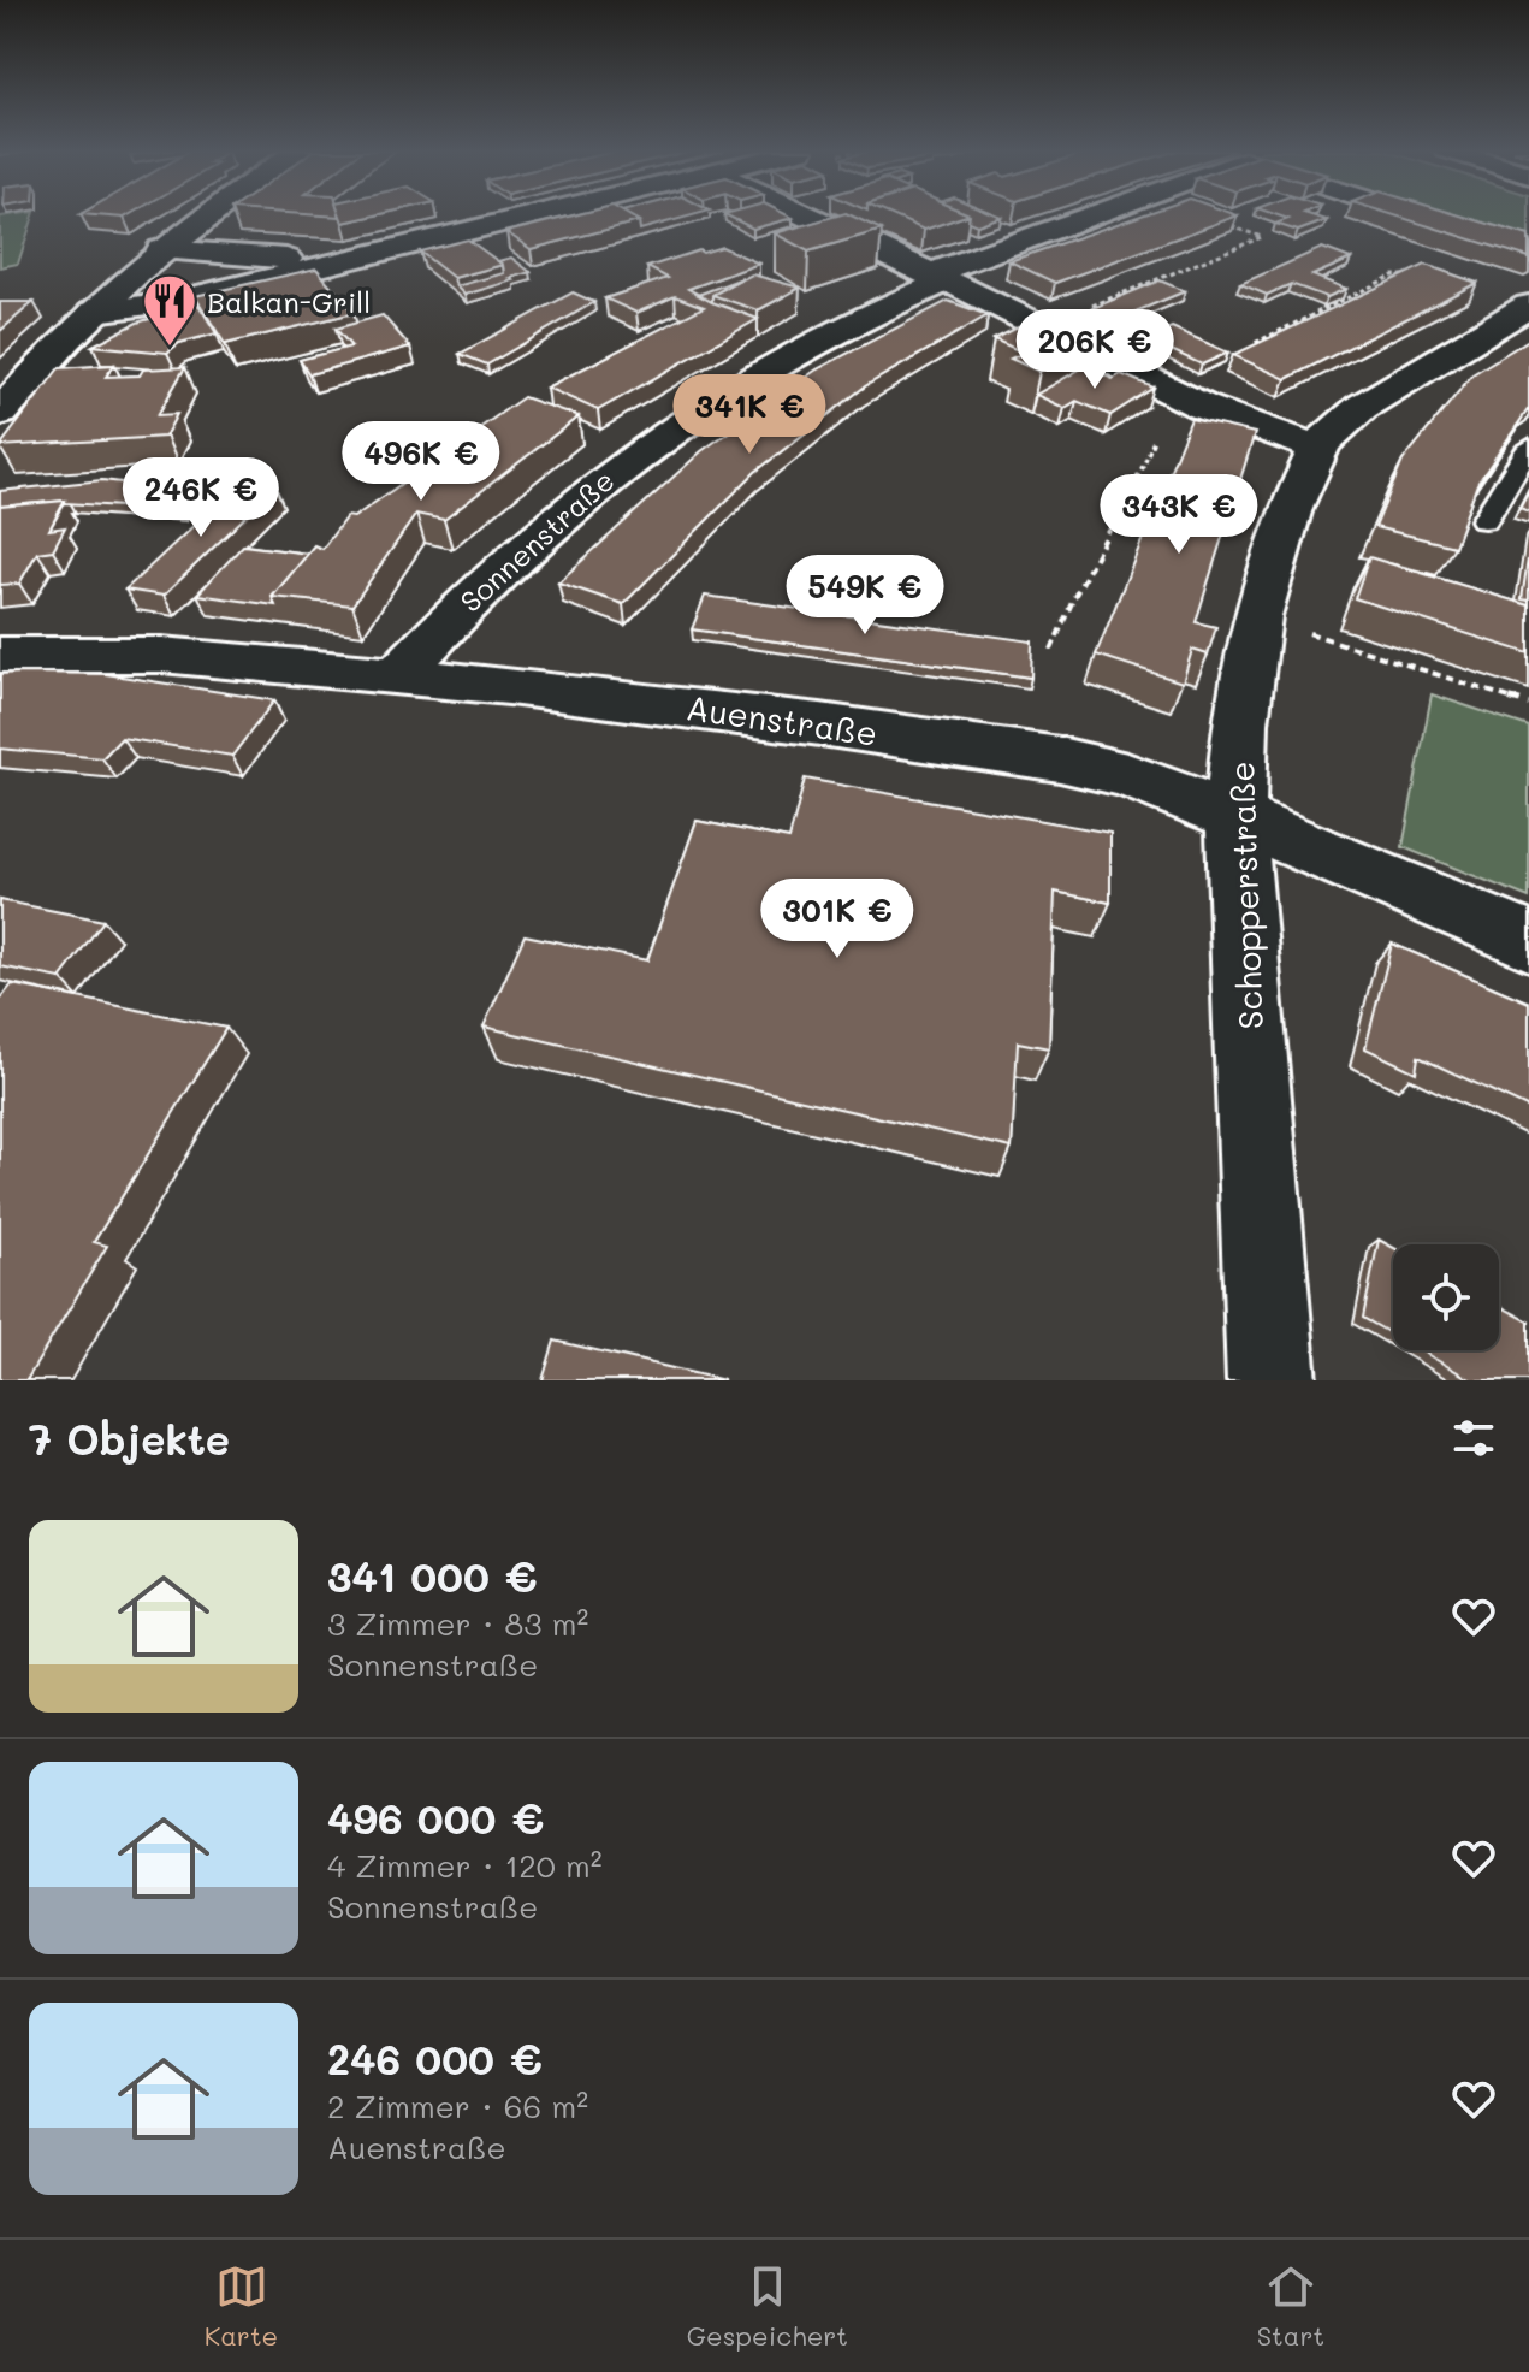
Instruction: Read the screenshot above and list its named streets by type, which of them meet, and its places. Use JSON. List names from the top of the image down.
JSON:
{
  "streets": {
    "street": ["Sonnenstraße", "Auenstraße", "Schopperstraße"]
  },
  "crossings": [
    ["Sonnenstraße", "Auenstraße"],
    ["Auenstraße", "Schopperstraße"]
  ],
  "places": {
    "restaurant": ["Balkan-Grill"]
  },
  "page": {
    "price": [
      "206K €",
      "341K €",
      "496K €",
      "246K €",
      "343K €",
      "549K €",
      "301K €"
    ],
    "heading": "7 Objekte",
    "list": [
      {
        "name": "341 000 €",
        "note": "3 Zimmer · 83 m² · Sonnenstraße"
      },
      {
        "name": "496 000 €",
        "note": "4 Zimmer · 120 m² · Sonnenstraße"
      },
      {
        "name": "246 000 €",
        "note": "2 Zimmer · 66 m² · Auenstraße"
      }
    ],
    "tabs": ["Karte", "Gespeichert", "Start"]
  }
}
